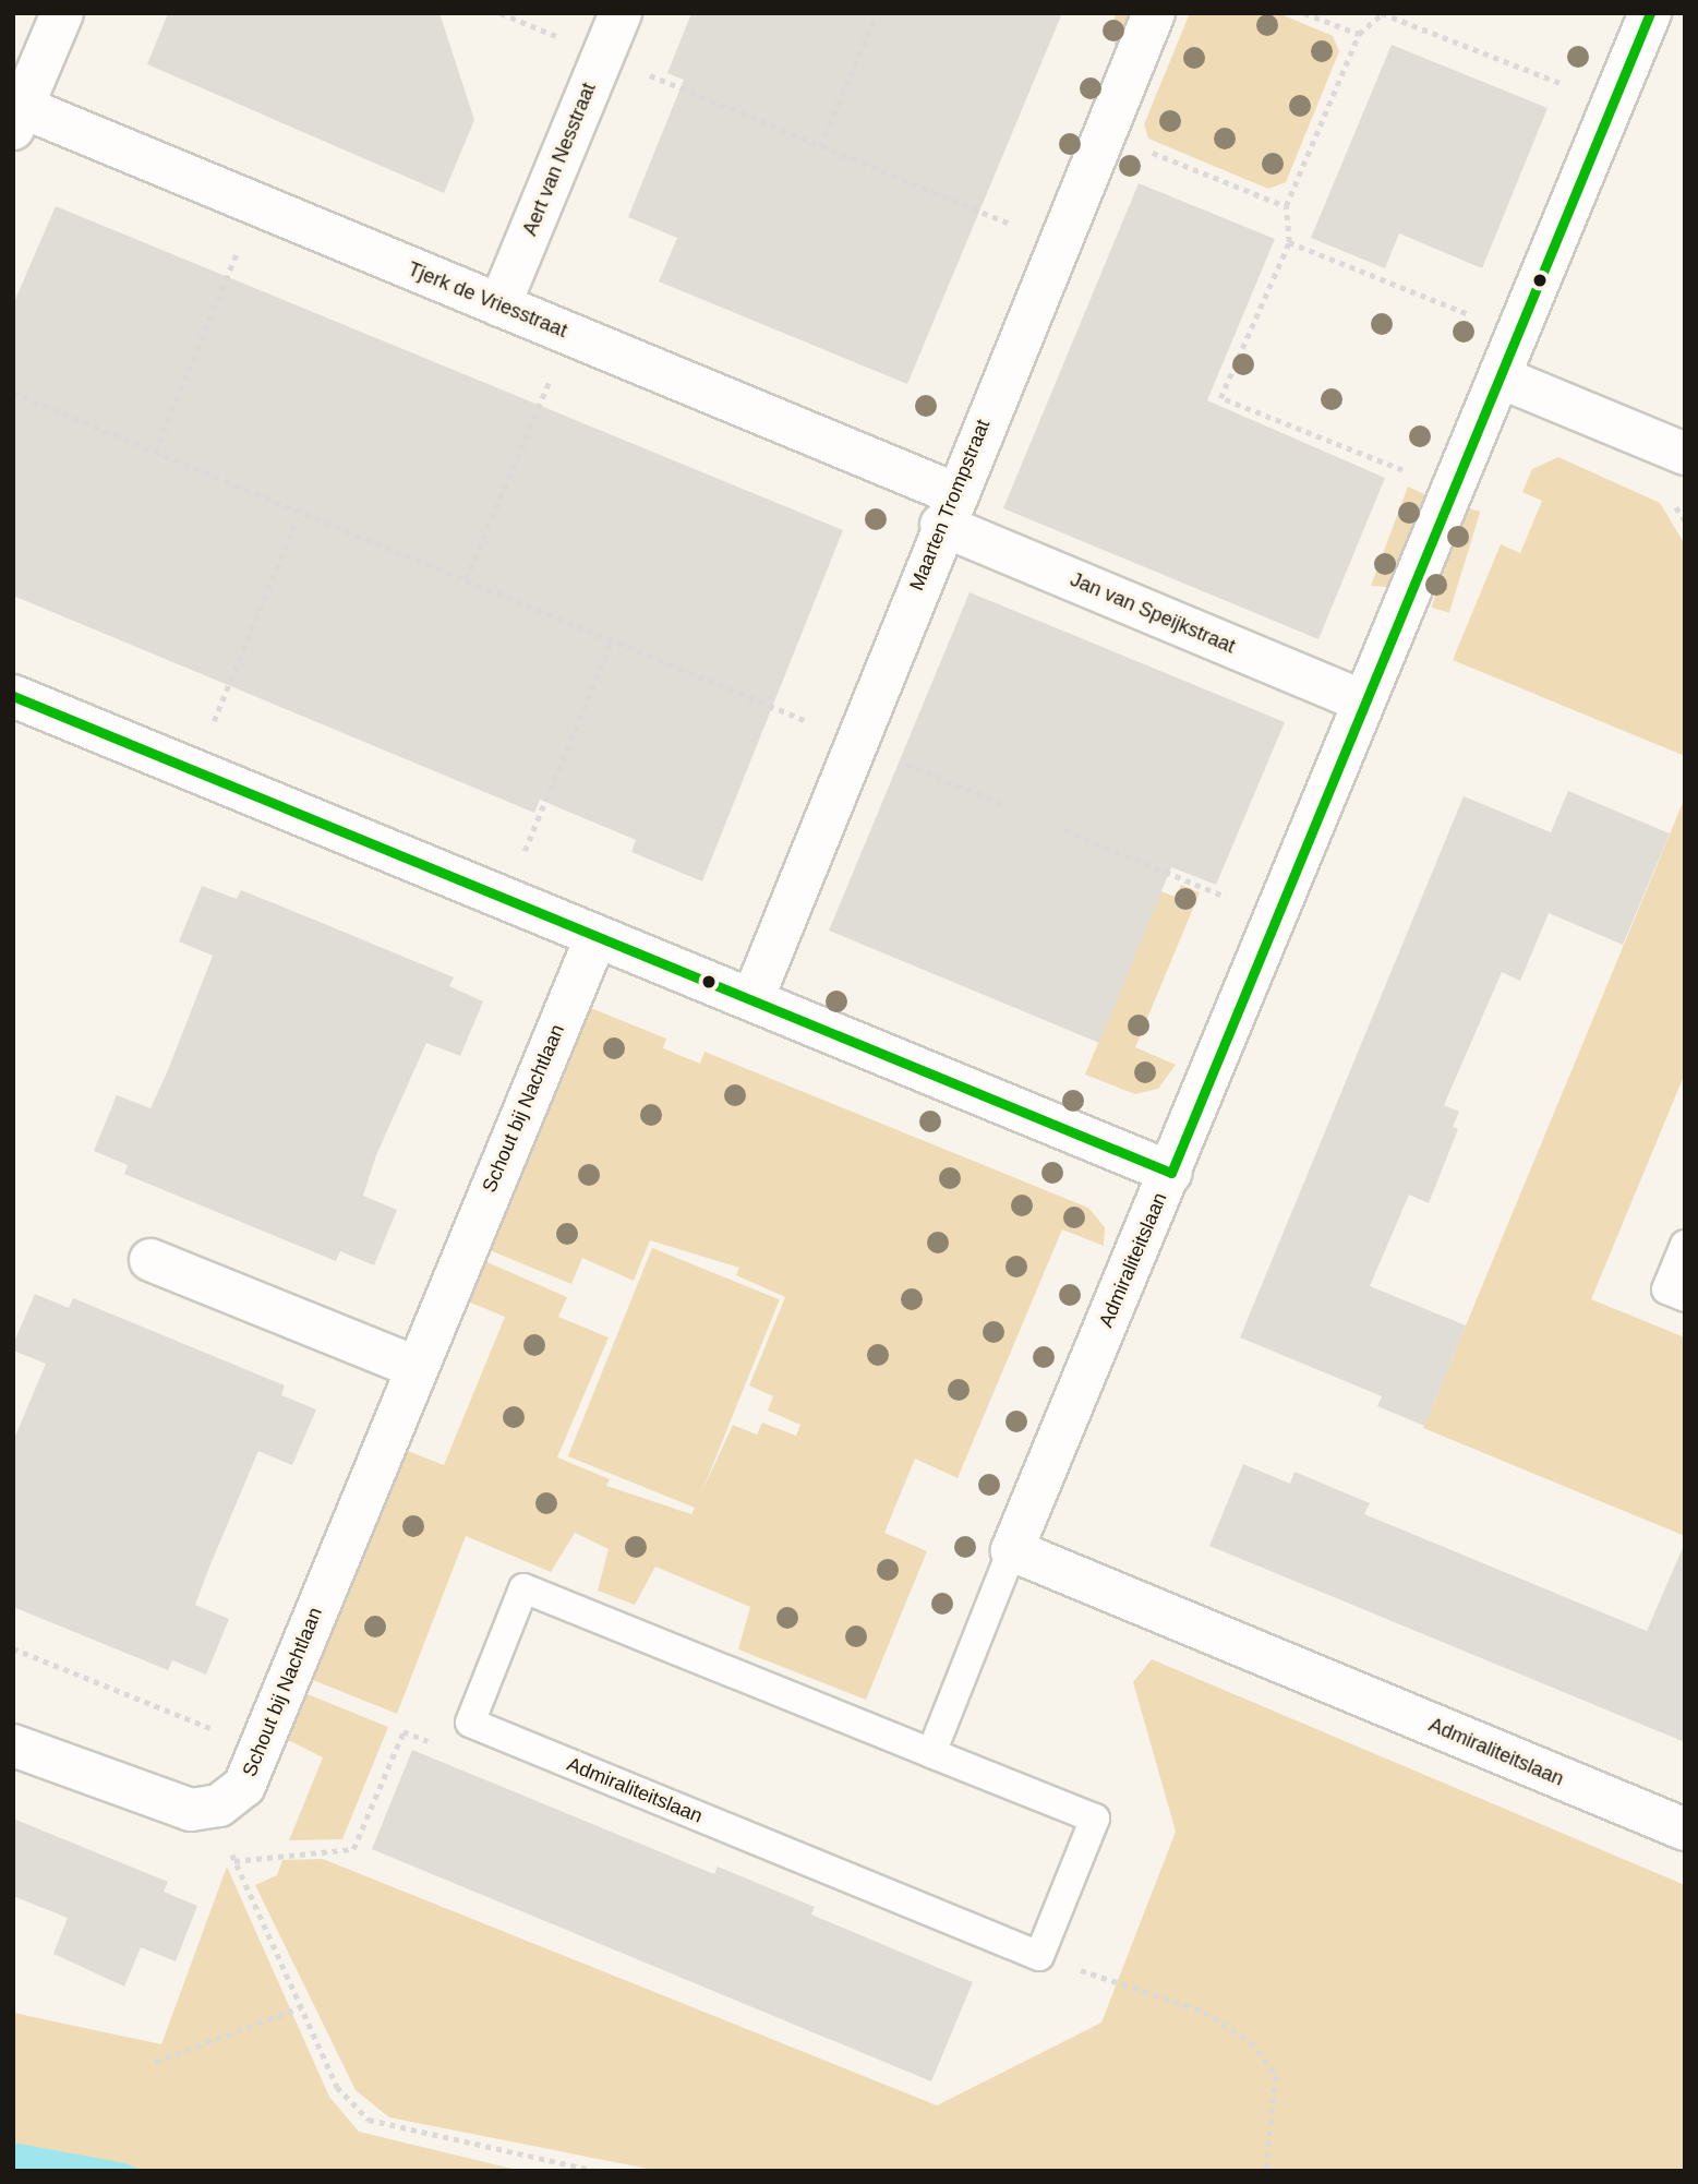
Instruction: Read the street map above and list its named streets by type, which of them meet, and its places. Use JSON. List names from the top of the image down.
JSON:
{
  "streets": {
    "street": [
      "Aert van Nesstraat",
      "Tjerk de Vriesstraat",
      "Maarten Trompstraat",
      "Jan van Speijkstraat",
      "Schout bij Nachtlaan",
      "Admiraliteitslaan"
    ]
  },
  "crossings": [
    ["Aert van Nesstraat", "Tjerk de Vriesstraat"],
    ["Tjerk de Vriesstraat", "Maarten Trompstraat"],
    ["Tjerk de Vriesstraat", "Jan van Speijkstraat"],
    ["Maarten Trompstraat", "Jan van Speijkstraat"],
    ["Jan van Speijkstraat", "Admiraliteitslaan"]
  ]
}
